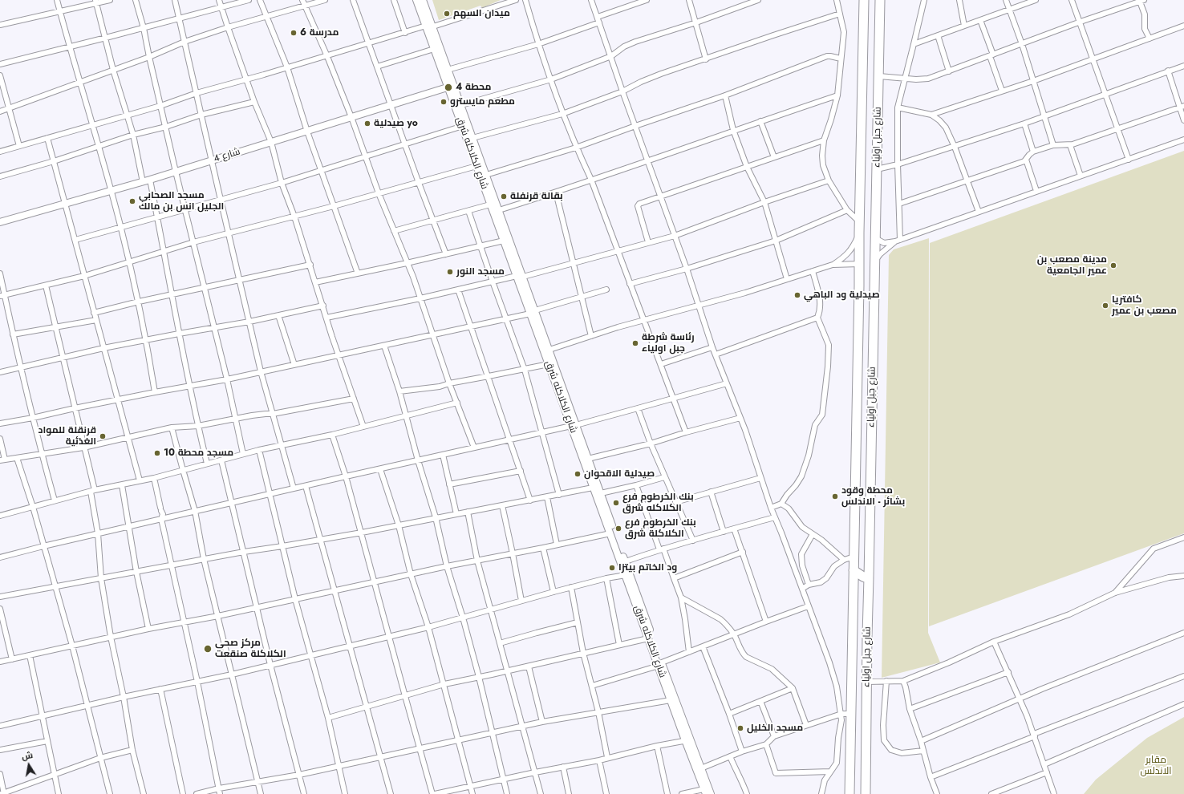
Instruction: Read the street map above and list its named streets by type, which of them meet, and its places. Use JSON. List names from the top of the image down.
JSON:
{
  "streets": {
    "highway": ["شارع جبل اولياء"],
    "street": ["شارع الكلاكله شرق", "شارع 4"]
  },
  "crossings": [
    ["شارع الكلاكله شرق", "شارع 4"]
  ],
  "parks": ["مقابر الاندلس"],
  "places": [
    "ميدان السهم",
    "مدرسة 6",
    "محطة 4",
    "مطعم مايسترو",
    "صيدلية yo",
    "بقالة قرنفلة",
    "مسجد الصحابي الجليل انس بن مالك",
    "مدينة مصعب بن عمير الجامعية",
    "مسجد النور",
    "صيدلية ود الباهي",
    "كافتريا مصعب بن عمير",
    "رئاسة شرطة جبل اولياء",
    "قرنقلة للمواد الغذئية",
    "مسجد محطة 10",
    "صيدلية الاقحوان",
    "محطة وقود بشائر - الاندلس",
    "بنك الخرطوم فرع الكلاكله شرق",
    "بنك الخرطوم فرع الكلاكلة شرق",
    "ود الخاتم بيتزا",
    "مركز صحي الكلاكلة صنقعت",
    "مسجد الخليل"
  ],
  "north": "top"
}
